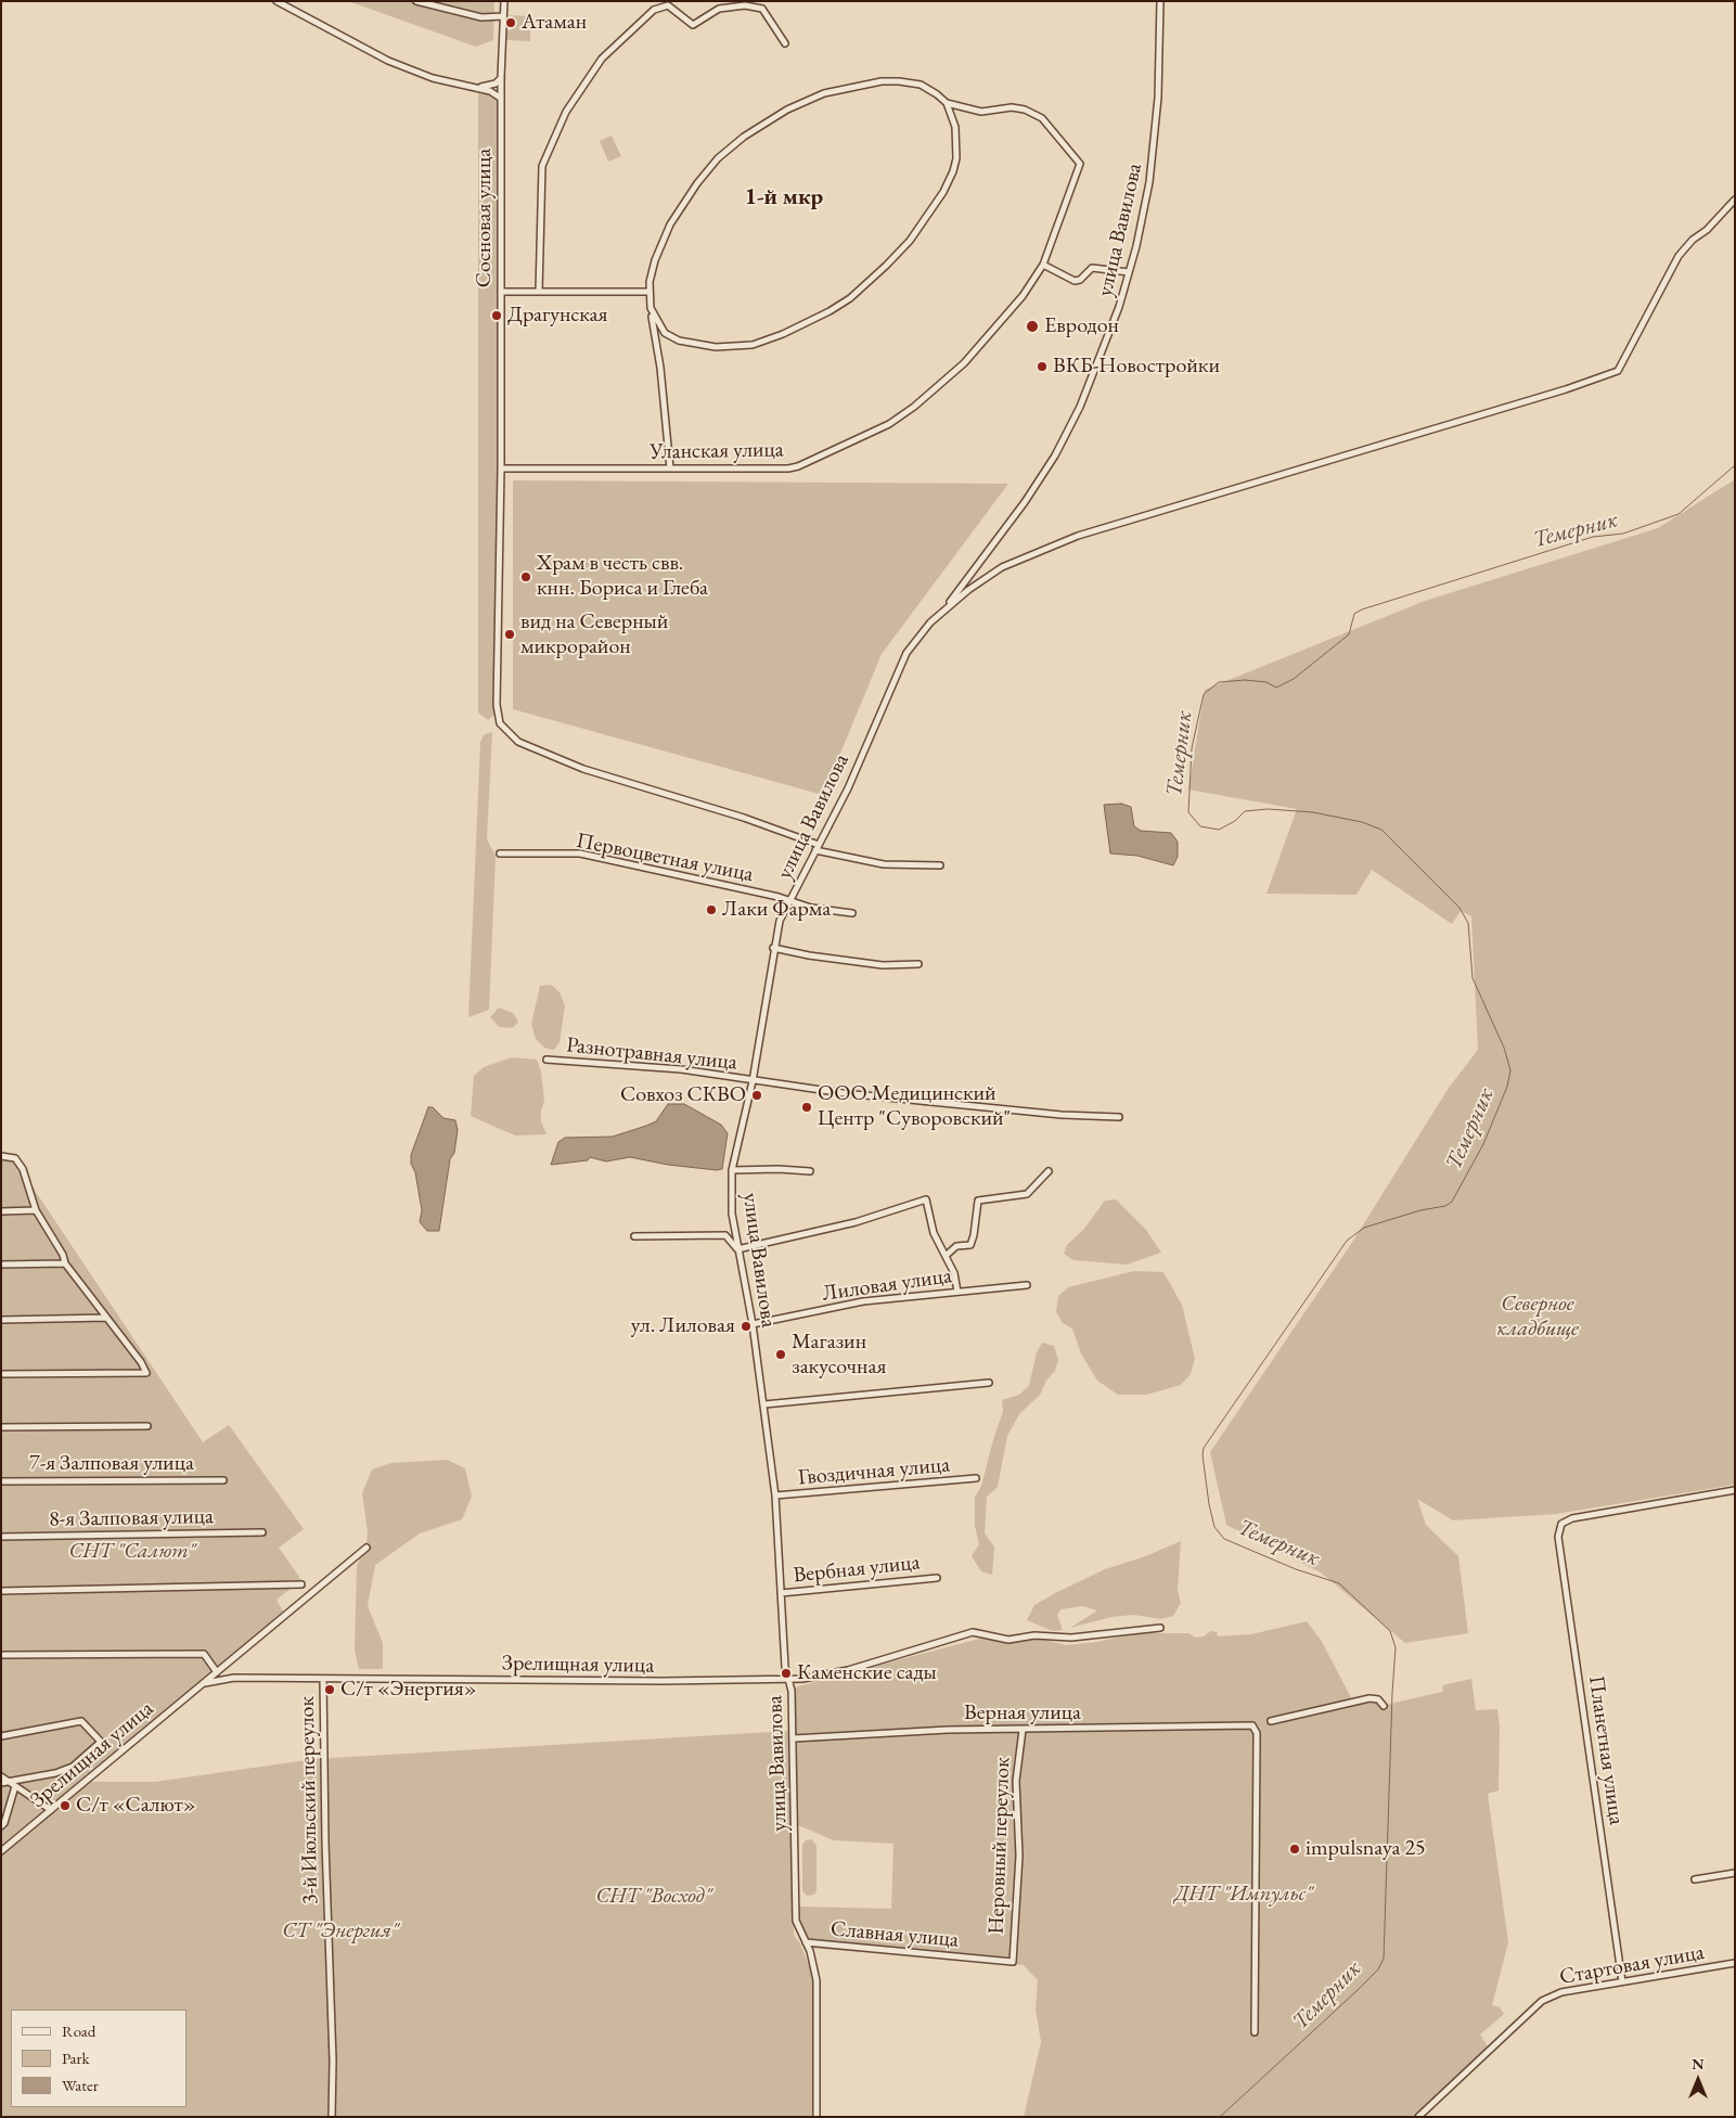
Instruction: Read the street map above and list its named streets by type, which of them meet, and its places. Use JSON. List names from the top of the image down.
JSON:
{
  "streets": {
    "street": [
      "Сосновая улица",
      "улица Вавилова",
      "Уланская улица",
      "Первоцветная улица",
      "Разнотравная улица",
      "Лиловая улица",
      "7-я Залповая улица",
      "Гвоздичная улица",
      "8-я Залповая улица",
      "Вербная улица",
      "Зрелищная улица",
      "Верная улица",
      "Планетная улица",
      "3-й Июльский переулок",
      "Неровный переулок",
      "Славная улица",
      "Стартовая улица"
    ]
  },
  "crossings": [
    ["Сосновая улица", "улица Вавилова"],
    ["Сосновая улица", "Уланская улица"],
    ["улица Вавилова", "Первоцветная улица"],
    ["улица Вавилова", "Разнотравная улица"],
    ["улица Вавилова", "Лиловая улица"],
    ["улица Вавилова", "Гвоздичная улица"],
    ["улица Вавилова", "Вербная улица"],
    ["улица Вавилова", "Зрелищная улица"],
    ["улица Вавилова", "Верная улица"],
    ["улица Вавилова", "Славная улица"],
    ["Зрелищная улица", "3-й Июльский переулок"],
    ["Верная улица", "Неровный переулок"],
    ["Планетная улица", "Стартовая улица"],
    ["Неровный переулок", "Славная улица"]
  ],
  "districts": ["1-й мкр"],
  "water": ["Темерник"],
  "parks": [
    "Северное кладбище",
    "СНТ \"Салют\"",
    "ДНТ \"Импульс\"",
    "СНТ \"Восход\"",
    "СТ \"Энергия\""
  ],
  "places": [
    "Атаман",
    "Драгунская",
    "Евродон",
    "ВКБ-Новостройки",
    "Храм в честь свв. кнн. Бориса и Глеба",
    "вид на Северный микрорайон",
    "Лаки Фарма",
    "Совхоз СКВО",
    "ООО Медицинский Центр \"Суворовский\"",
    "ул. Лиловая",
    "Магазин закусочная",
    "Каменские сады",
    "С/т «Энергия»",
    "С/т «Салют»",
    "impulsnaya 25"
  ],
  "legend": ["Road", "Park", "Water"],
  "north": "top"
}
